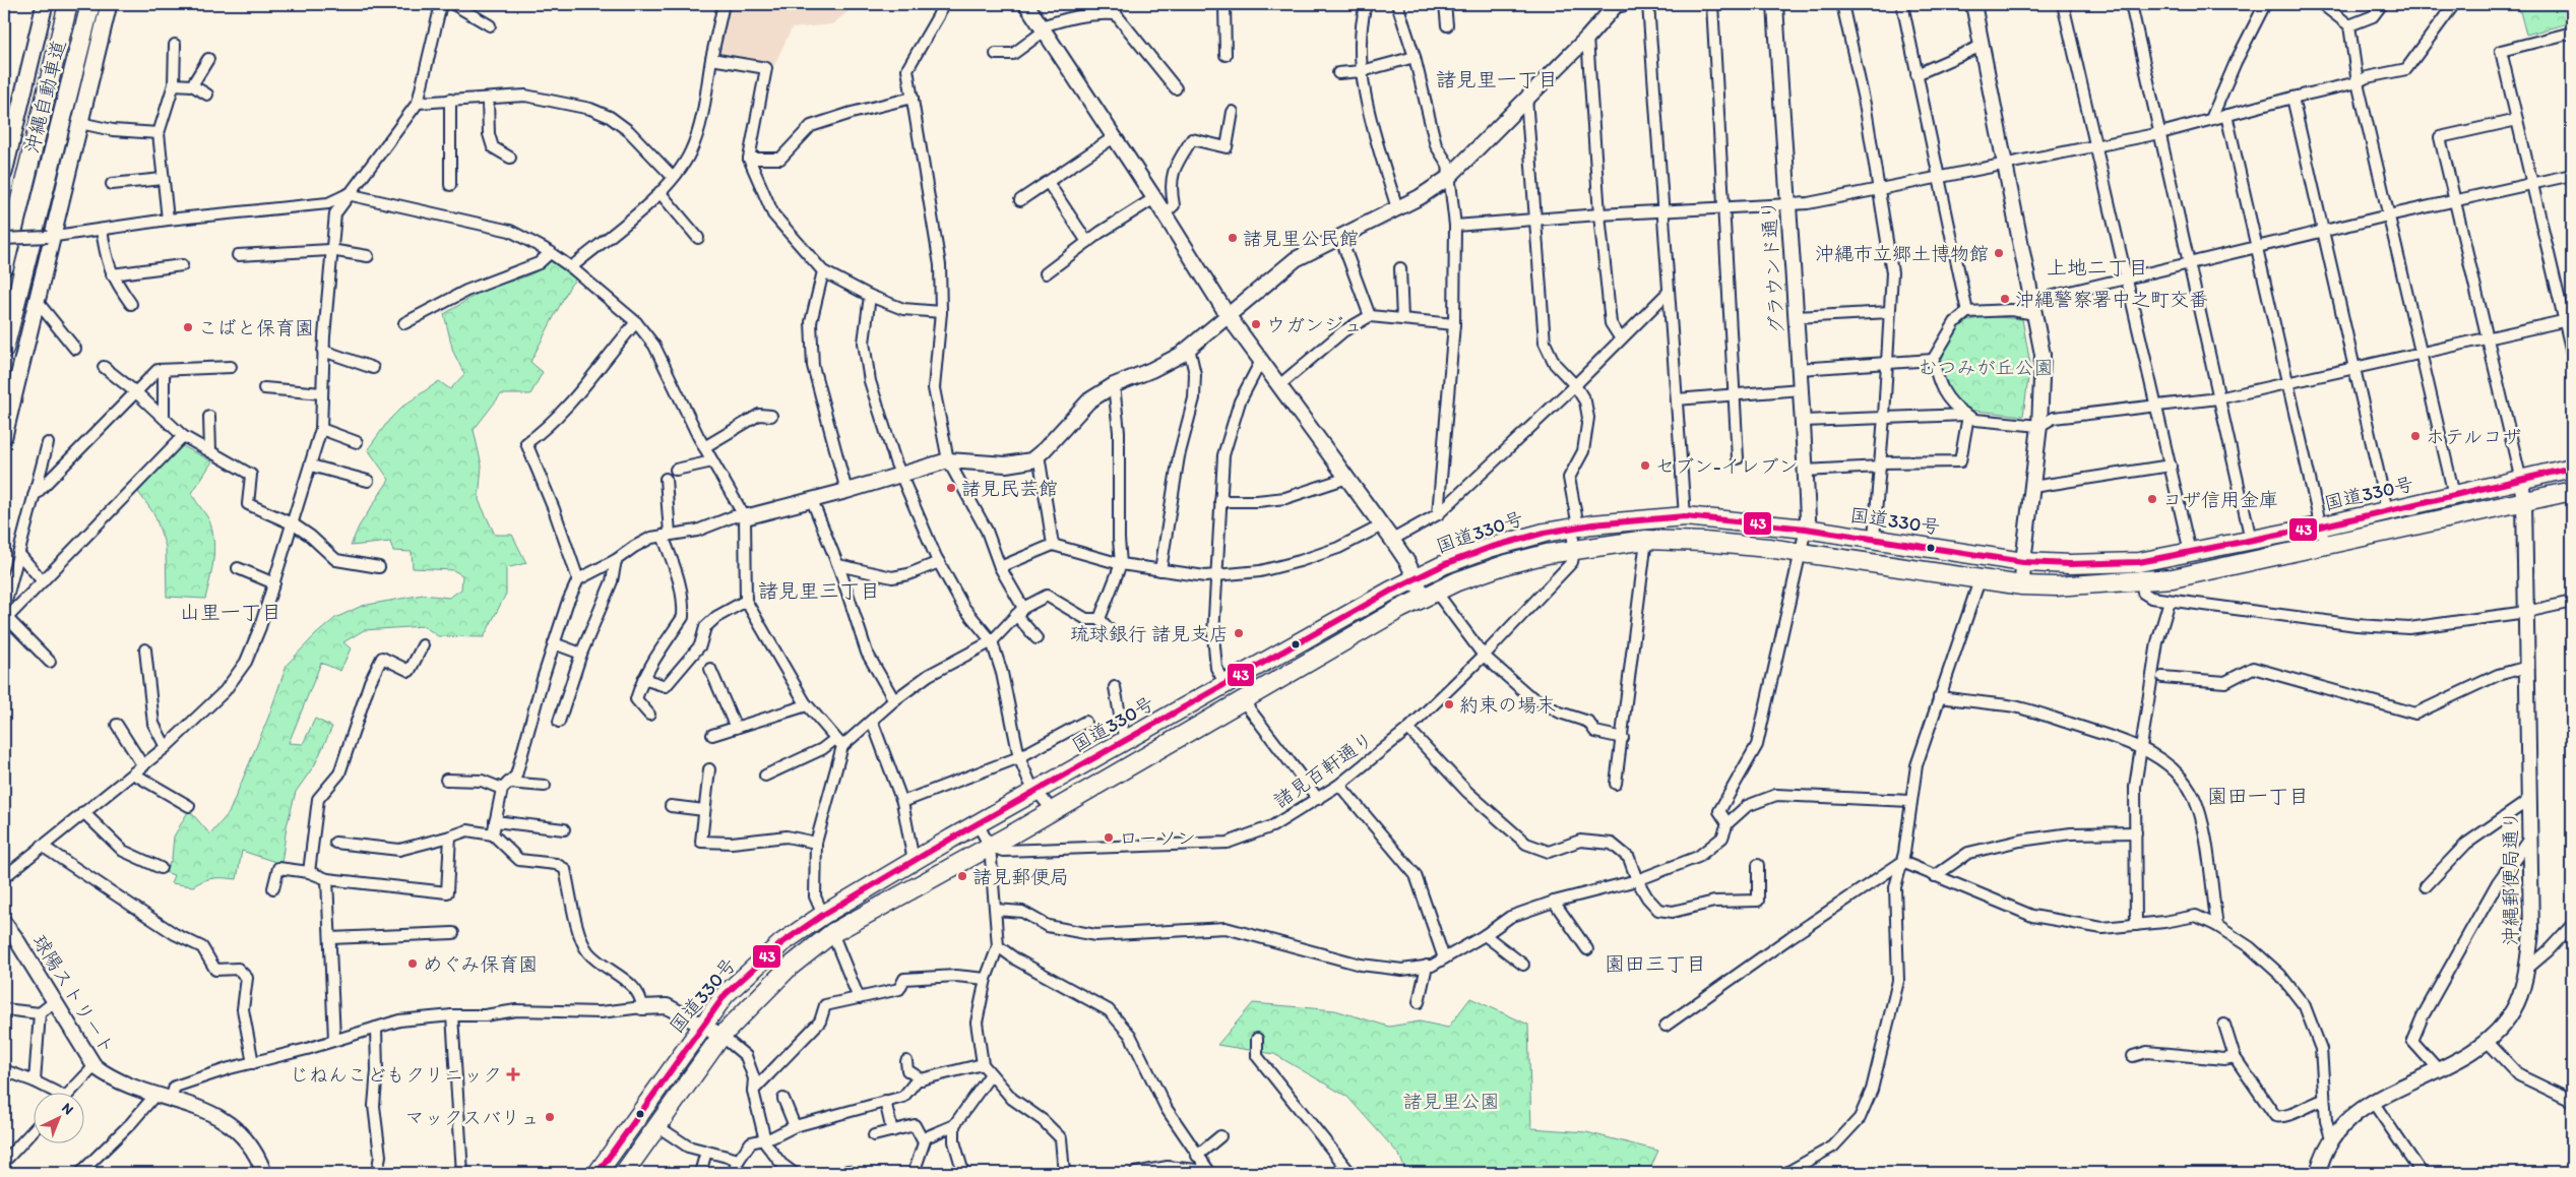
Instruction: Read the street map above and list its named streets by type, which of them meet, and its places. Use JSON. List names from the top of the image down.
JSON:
{
  "streets": {
    "highway": ["沖縄自動車道", "国道330号"],
    "street": [
      "グラウンド通り",
      "諸見百軒通り",
      "沖縄郵便局通り",
      "球陽ストリート"
    ]
  },
  "crossings": [
    ["グラウンド通り", "国道330号"],
    ["国道330号", "諸見百軒通り"],
    ["国道330号", "沖縄郵便局通り"]
  ],
  "districts": [
    "諸見里一丁目",
    "上地二丁目",
    "諸見里三丁目",
    "山里一丁目",
    "園田一丁目",
    "園田三丁目"
  ],
  "parks": ["むつみが丘公園", "諸見里公園"],
  "places": {
    "other": [
      "諸見里公民館",
      "沖縄市立郷土博物館",
      "沖縄警察署中之町交番",
      "ウガンジュ",
      "こばと保育園",
      "ホテルコザ",
      "セブン-イレブン",
      "諸見民芸館",
      "コザ信用金庫",
      "琉球銀行 諸見支店",
      "約束の場末",
      "ローソン",
      "諸見郵便局",
      "めぐみ保育園",
      "マックスバリュ"
    ],
    "health": ["じねんこどもクリニック"]
  },
  "lines": ["transit line 43"],
  "north": "top right"
}
